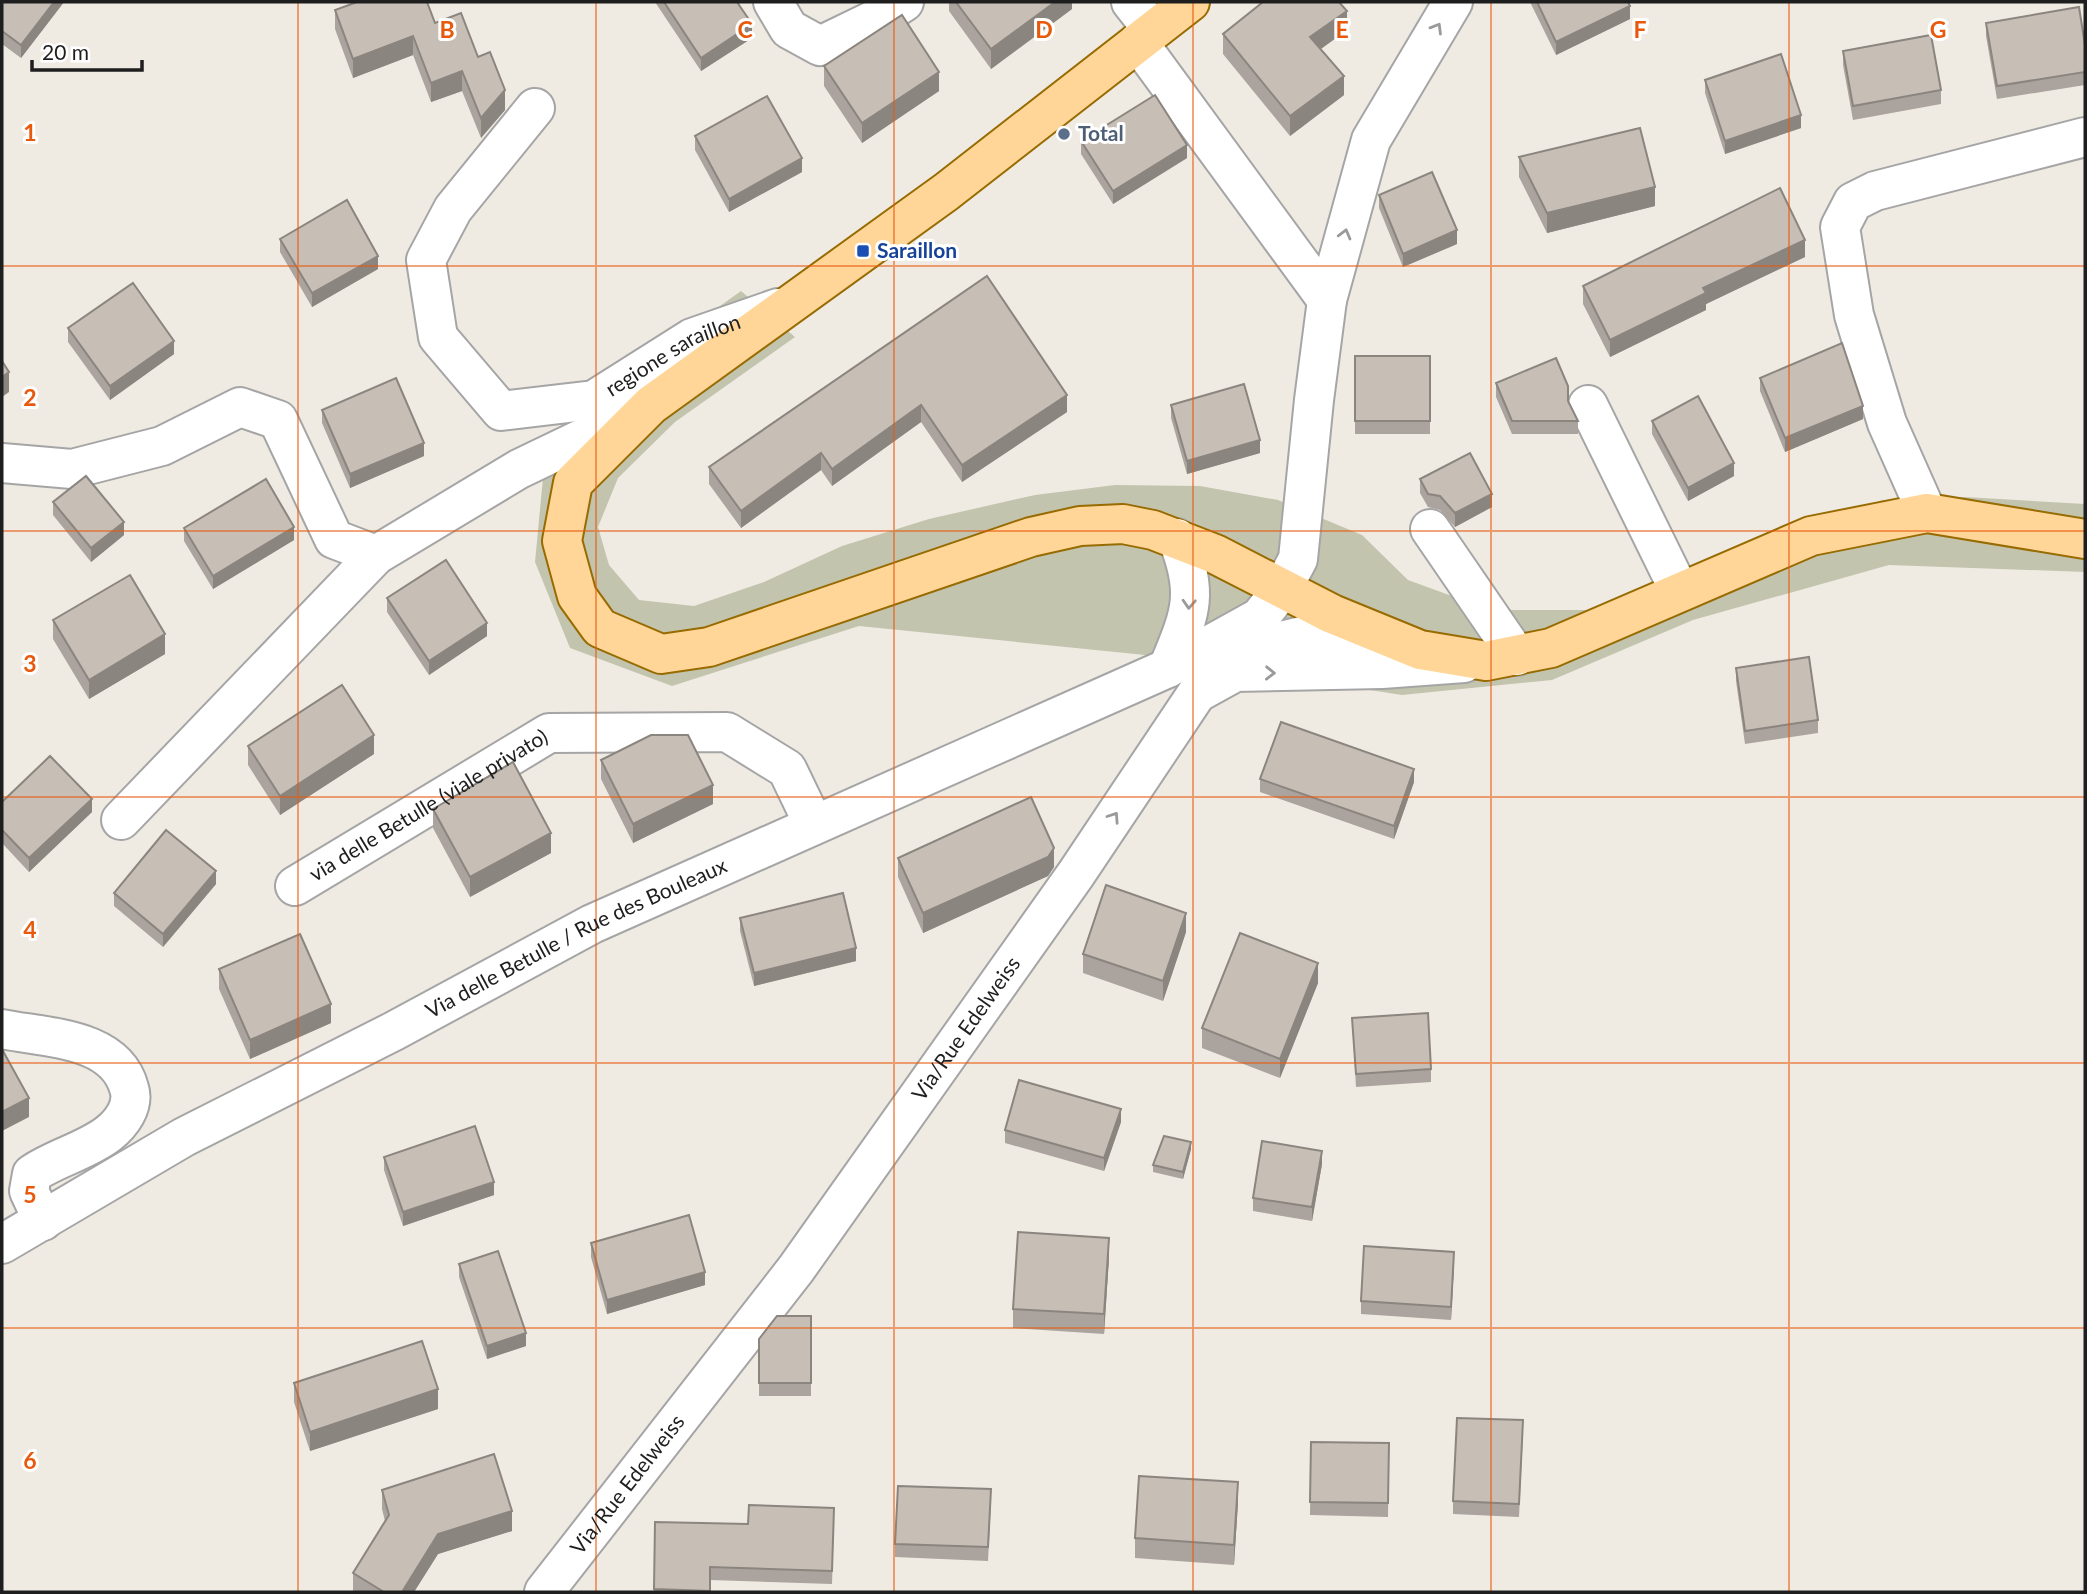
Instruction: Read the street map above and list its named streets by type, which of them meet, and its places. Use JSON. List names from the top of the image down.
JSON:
{
  "streets": {
    "street": [
      "regione saraillon",
      "via delle Betulle (viale privato)",
      "Via delle Betulle / Rue des Bouleaux",
      "Via/Rue Edelweiss"
    ]
  },
  "crossings": [
    ["via delle Betulle (viale privato)", "Via delle Betulle / Rue des Bouleaux"]
  ],
  "one_way": ["Via/Rue Edelweiss"],
  "places": {
    "other": ["Total"],
    "transit": ["Saraillon"]
  },
  "scale_bar": "20 m",
  "grid": {
    "columns": [
      "B",
      "C",
      "D",
      "E",
      "F",
      "G"
    ],
    "rows": [
      "1",
      "2",
      "3",
      "4",
      "5",
      "6"
    ]
  }
}
